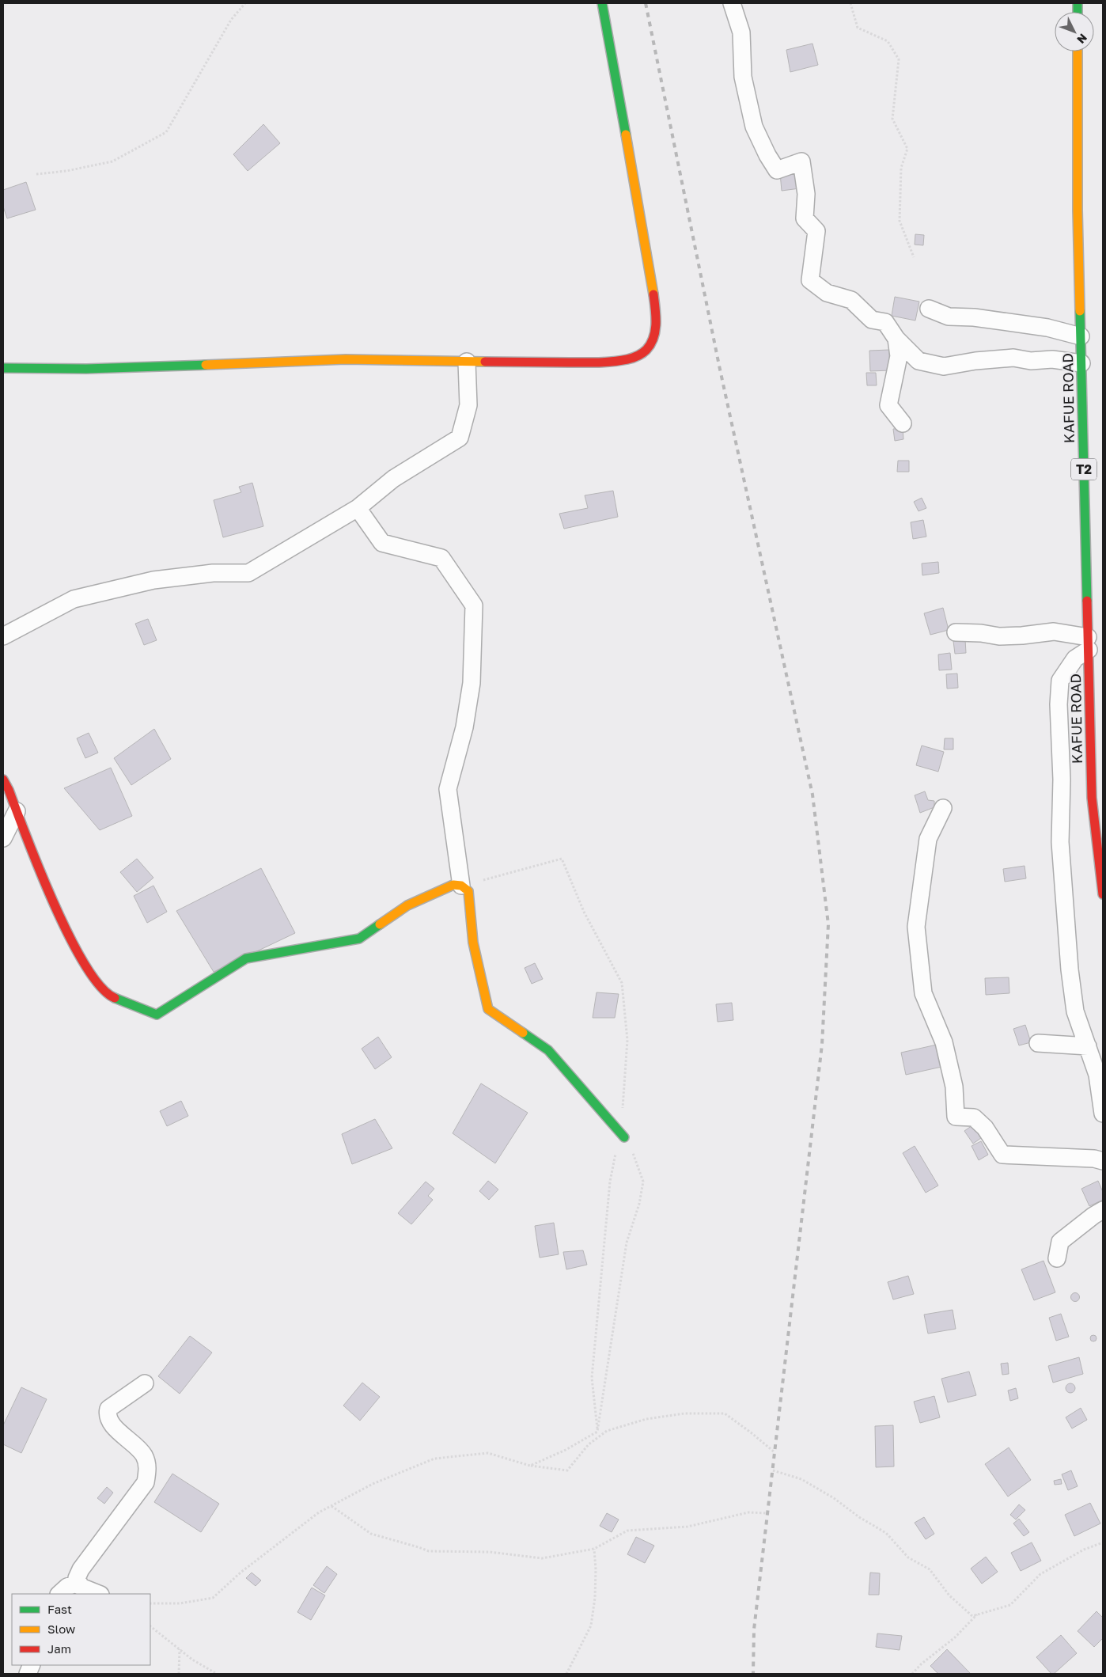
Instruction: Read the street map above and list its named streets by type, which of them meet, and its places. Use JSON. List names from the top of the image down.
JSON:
{
  "streets": {
    "main road": ["KAFUE ROAD", "T2"]
  },
  "legend": ["Fast", "Slow", "Jam"],
  "north": "bottom right"
}
